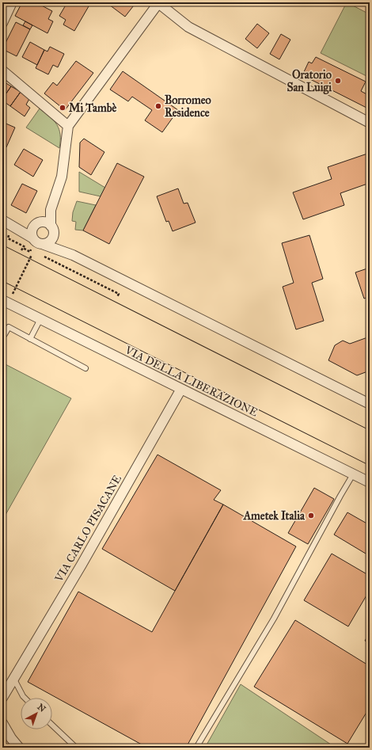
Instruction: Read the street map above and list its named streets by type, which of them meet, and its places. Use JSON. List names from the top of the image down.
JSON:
{
  "streets": {
    "street": ["VIA DELLA LIBERAZIONE", "VIA CARLO PISACANE"]
  },
  "crossings": [
    ["VIA DELLA LIBERAZIONE", "VIA CARLO PISACANE"]
  ],
  "places": [
    "Oratorio San Luigi",
    "Borromeo Residence",
    "Mi Tambè",
    "Ametek Italia"
  ],
  "north": "top right"
}
